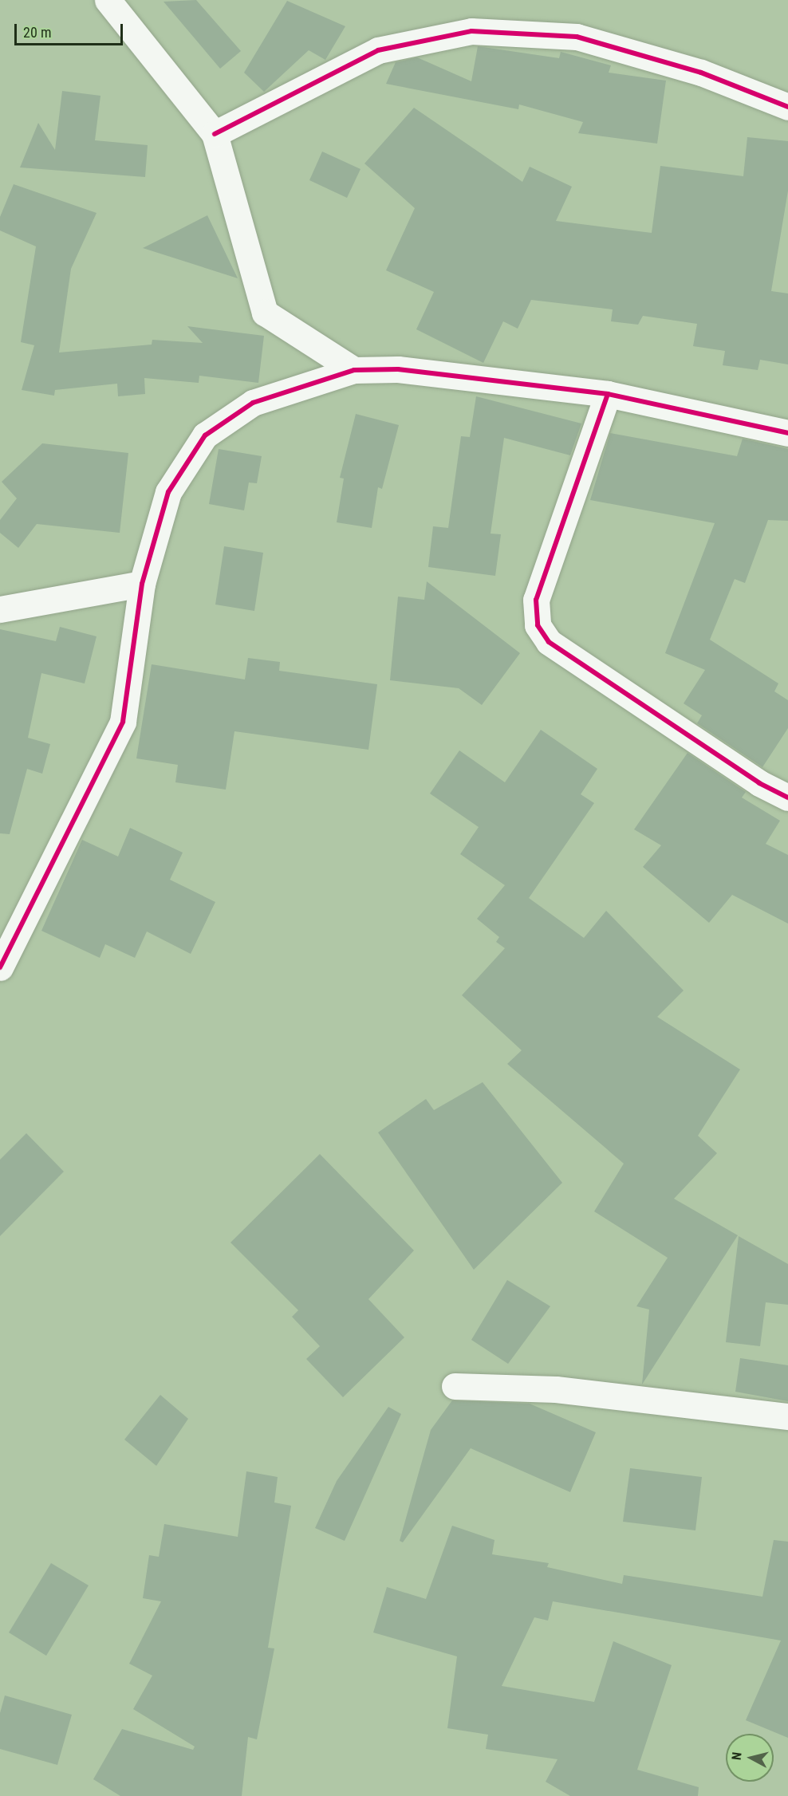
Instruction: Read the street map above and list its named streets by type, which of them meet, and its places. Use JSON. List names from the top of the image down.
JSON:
{
  "scale_bar": "20 m",
  "north": "left"
}
